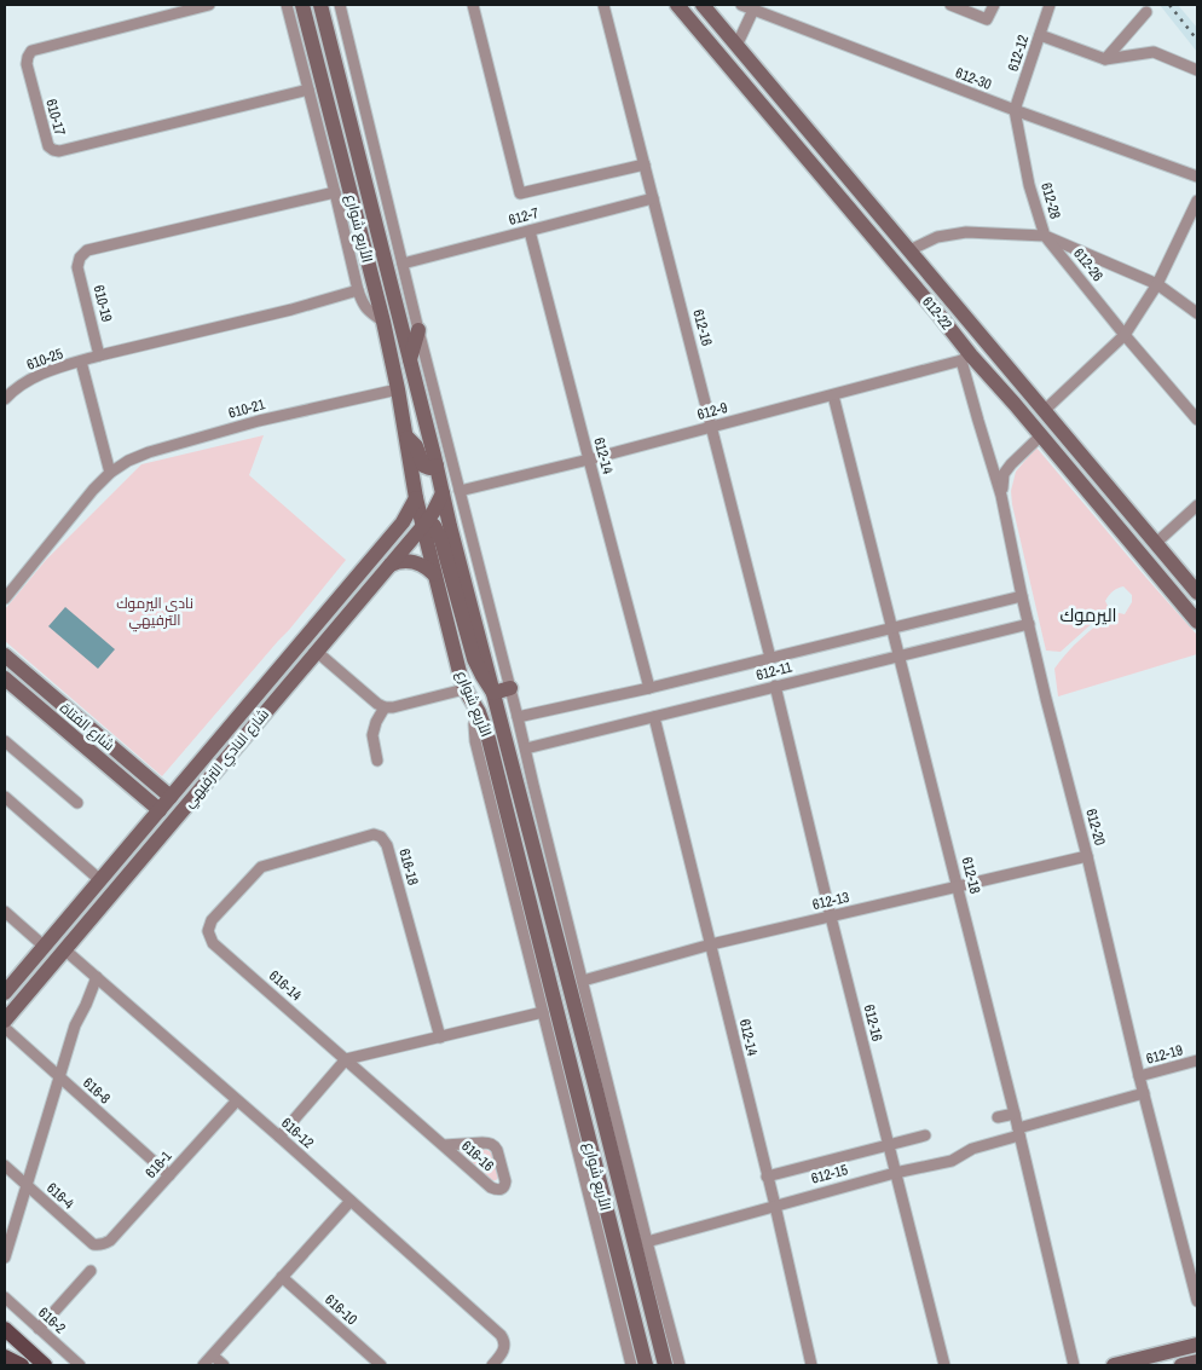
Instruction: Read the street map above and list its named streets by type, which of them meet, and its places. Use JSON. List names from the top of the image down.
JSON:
{
  "streets": {
    "street": [
      "612-12",
      "612-30",
      "610-17",
      "612-28",
      "612-7",
      "الأربع شوارع",
      "612-26",
      "610-19",
      "612-22",
      "612-16",
      "610-25",
      "610-21",
      "612-9",
      "612-14",
      "612-11",
      "شارع الفتاة",
      "شارع النادي الترفيهي",
      "612-20",
      "616-18",
      "612-18",
      "612-13",
      "616-14",
      "612-19",
      "616-8",
      "616-12",
      "616-16",
      "616-1",
      "612-15",
      "616-4",
      "616-10",
      "616-2"
    ]
  },
  "crossings": [
    ["612-12", "612-30"],
    ["612-12", "612-28"],
    ["612-30", "612-28"],
    ["612-28", "612-26"],
    ["612-7", "612-16"],
    ["612-7", "612-14"],
    ["الأربع شوارع", "610-21"],
    ["الأربع شوارع", "شارع النادي الترفيهي"],
    ["610-19", "610-25"],
    ["612-22", "612-9"],
    ["612-22", "612-20"],
    ["612-16", "612-9"],
    ["612-16", "612-11"],
    ["612-16", "612-13"],
    ["612-16", "612-15"],
    ["612-9", "612-14"],
    ["612-9", "612-20"],
    ["612-9", "612-18"],
    ["612-14", "612-11"],
    ["612-14", "612-13"],
    ["612-14", "612-15"],
    ["612-11", "612-20"],
    ["612-11", "612-18"],
    ["شارع الفتاة", "شارع النادي الترفيهي"],
    ["شارع النادي الترفيهي", "616-12"],
    ["612-20", "612-13"],
    ["612-20", "612-19"],
    ["612-20", "612-15"],
    ["616-18", "616-14"],
    ["612-18", "612-13"],
    ["612-18", "612-15"],
    ["616-14", "616-16"],
    ["616-8", "616-1"],
    ["616-12", "616-1"],
    ["616-1", "616-4"]
  ],
  "districts": ["اليرموك"],
  "parks": ["نادي اليرموك الترفيهي"]
}
